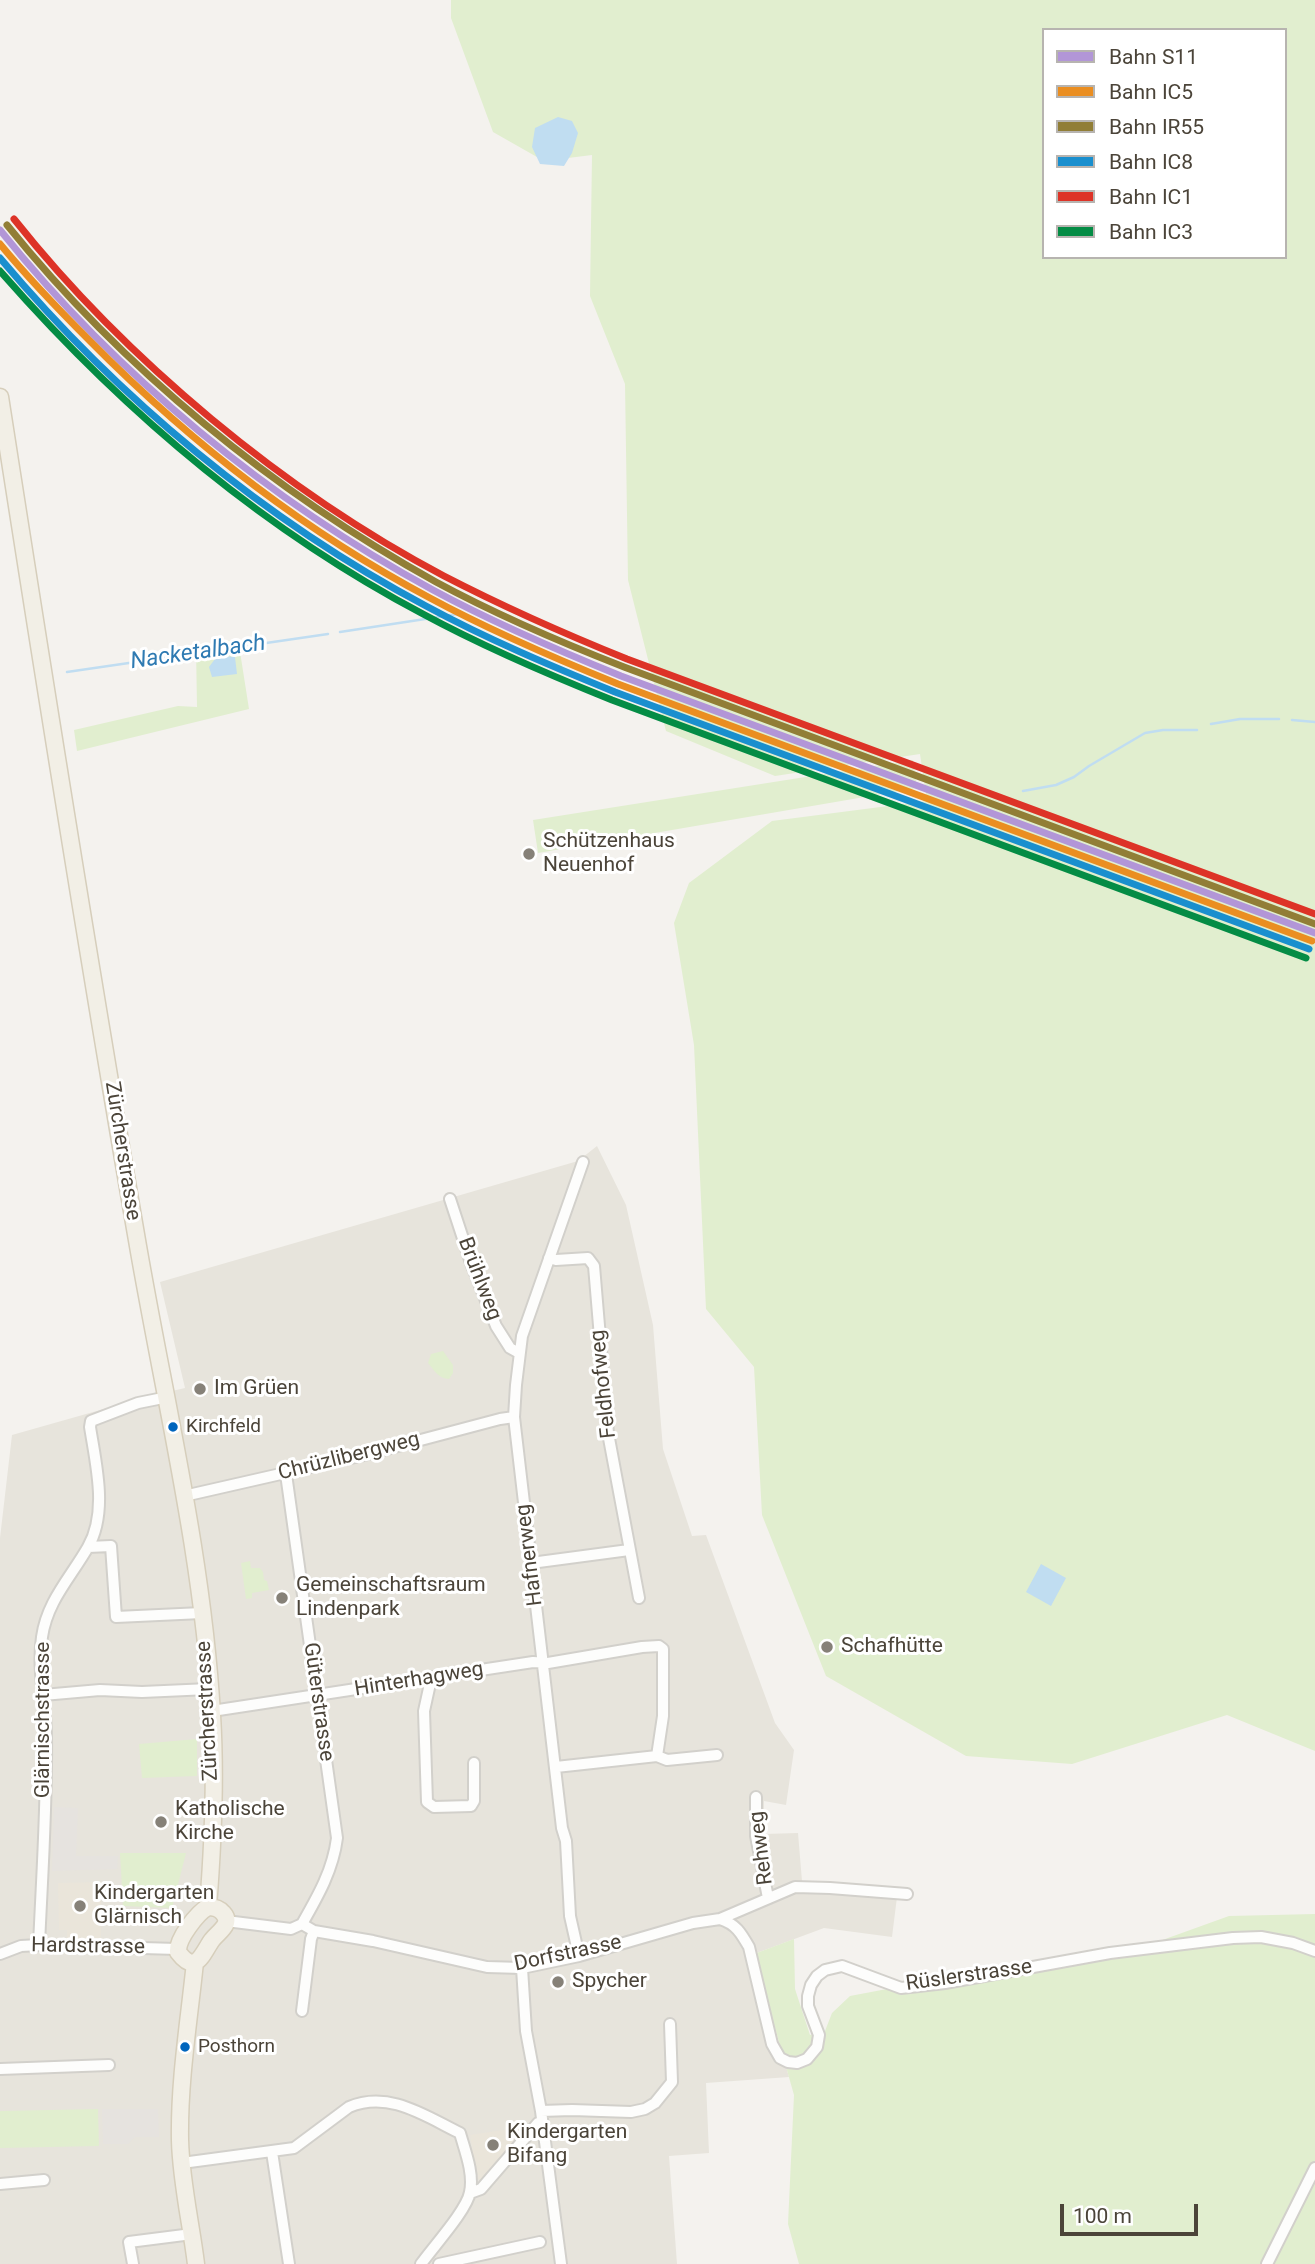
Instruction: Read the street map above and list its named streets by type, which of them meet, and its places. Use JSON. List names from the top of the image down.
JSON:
{
  "streets": {
    "main road": ["Zürcherstrasse"],
    "street": [
      "Brühlweg",
      "Feldhofweg",
      "Chrüzlibergweg",
      "Hafnerweg",
      "Hinterhagweg",
      "Güterstrasse",
      "Glärnischstrasse",
      "Rehweg",
      "Hardstrasse",
      "Dorfstrasse",
      "Rüslerstrasse"
    ]
  },
  "crossings": [
    ["Zürcherstrasse", "Chrüzlibergweg"],
    ["Zürcherstrasse", "Hinterhagweg"],
    ["Zürcherstrasse", "Glärnischstrasse"],
    ["Brühlweg", "Hafnerweg"],
    ["Feldhofweg", "Hafnerweg"],
    ["Chrüzlibergweg", "Hafnerweg"],
    ["Chrüzlibergweg", "Güterstrasse"],
    ["Hafnerweg", "Hinterhagweg"],
    ["Hafnerweg", "Dorfstrasse"],
    ["Hinterhagweg", "Güterstrasse"],
    ["Güterstrasse", "Dorfstrasse"],
    ["Glärnischstrasse", "Hardstrasse"],
    ["Rehweg", "Dorfstrasse"],
    ["Dorfstrasse", "Rüslerstrasse"]
  ],
  "water": ["Nacketalbach"],
  "places": [
    "Schützenhaus Neuenhof",
    "Im Grüen",
    "Kirchfeld",
    "Gemeinschaftsraum Lindenpark",
    "Schafhütte",
    "Katholische Kirche",
    "Kindergarten Glärnisch",
    "Spycher",
    "Posthorn",
    "Kindergarten Bifang"
  ],
  "lines": [
    "rail line IC1",
    "rail line IR55",
    "rail line S11",
    "rail line IC5",
    "rail line IC8",
    "rail line IC3"
  ],
  "legend": [
    "Bahn S11",
    "Bahn IC5",
    "Bahn IR55",
    "Bahn IC8",
    "Bahn IC1",
    "Bahn IC3"
  ],
  "scale_bar": "100 m"
}
